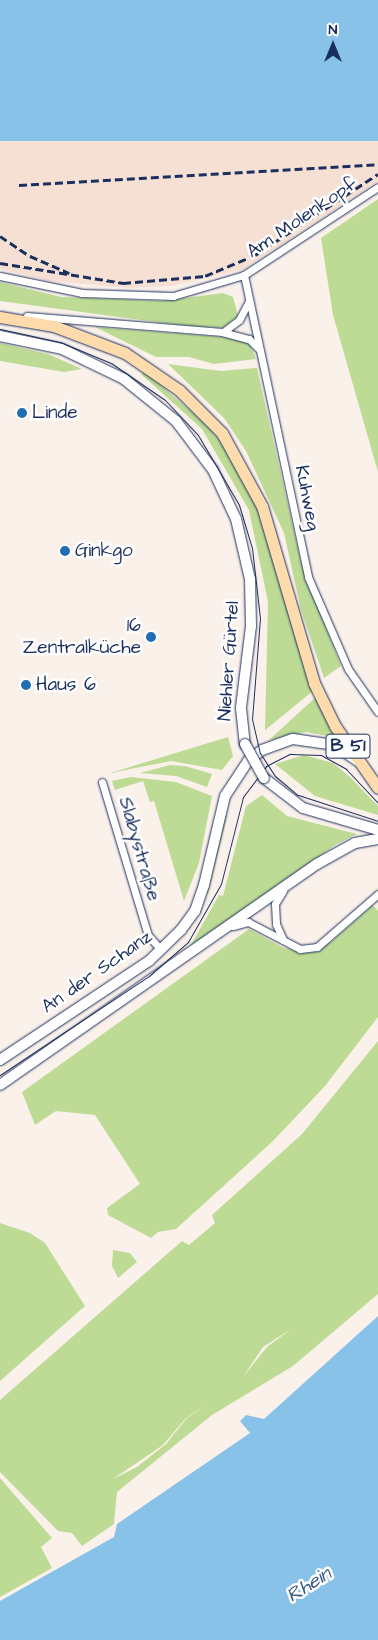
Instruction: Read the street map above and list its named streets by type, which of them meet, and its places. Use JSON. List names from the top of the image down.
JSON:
{
  "streets": {
    "main road": ["Niehler Gürtel", "B 51", "An der Schanz"],
    "street": ["Am Molenkopf", "Kuhweg", "Slabystraße"]
  },
  "crossings": [
    ["Am Molenkopf", "Kuhweg"],
    ["B 51", "An der Schanz"],
    ["Slabystraße", "An der Schanz"]
  ],
  "water": ["Rhein"],
  "places": [
    "Linde",
    "Ginkgo",
    "16 Zentralküche",
    "Haus 6"
  ],
  "north": "top"
}
